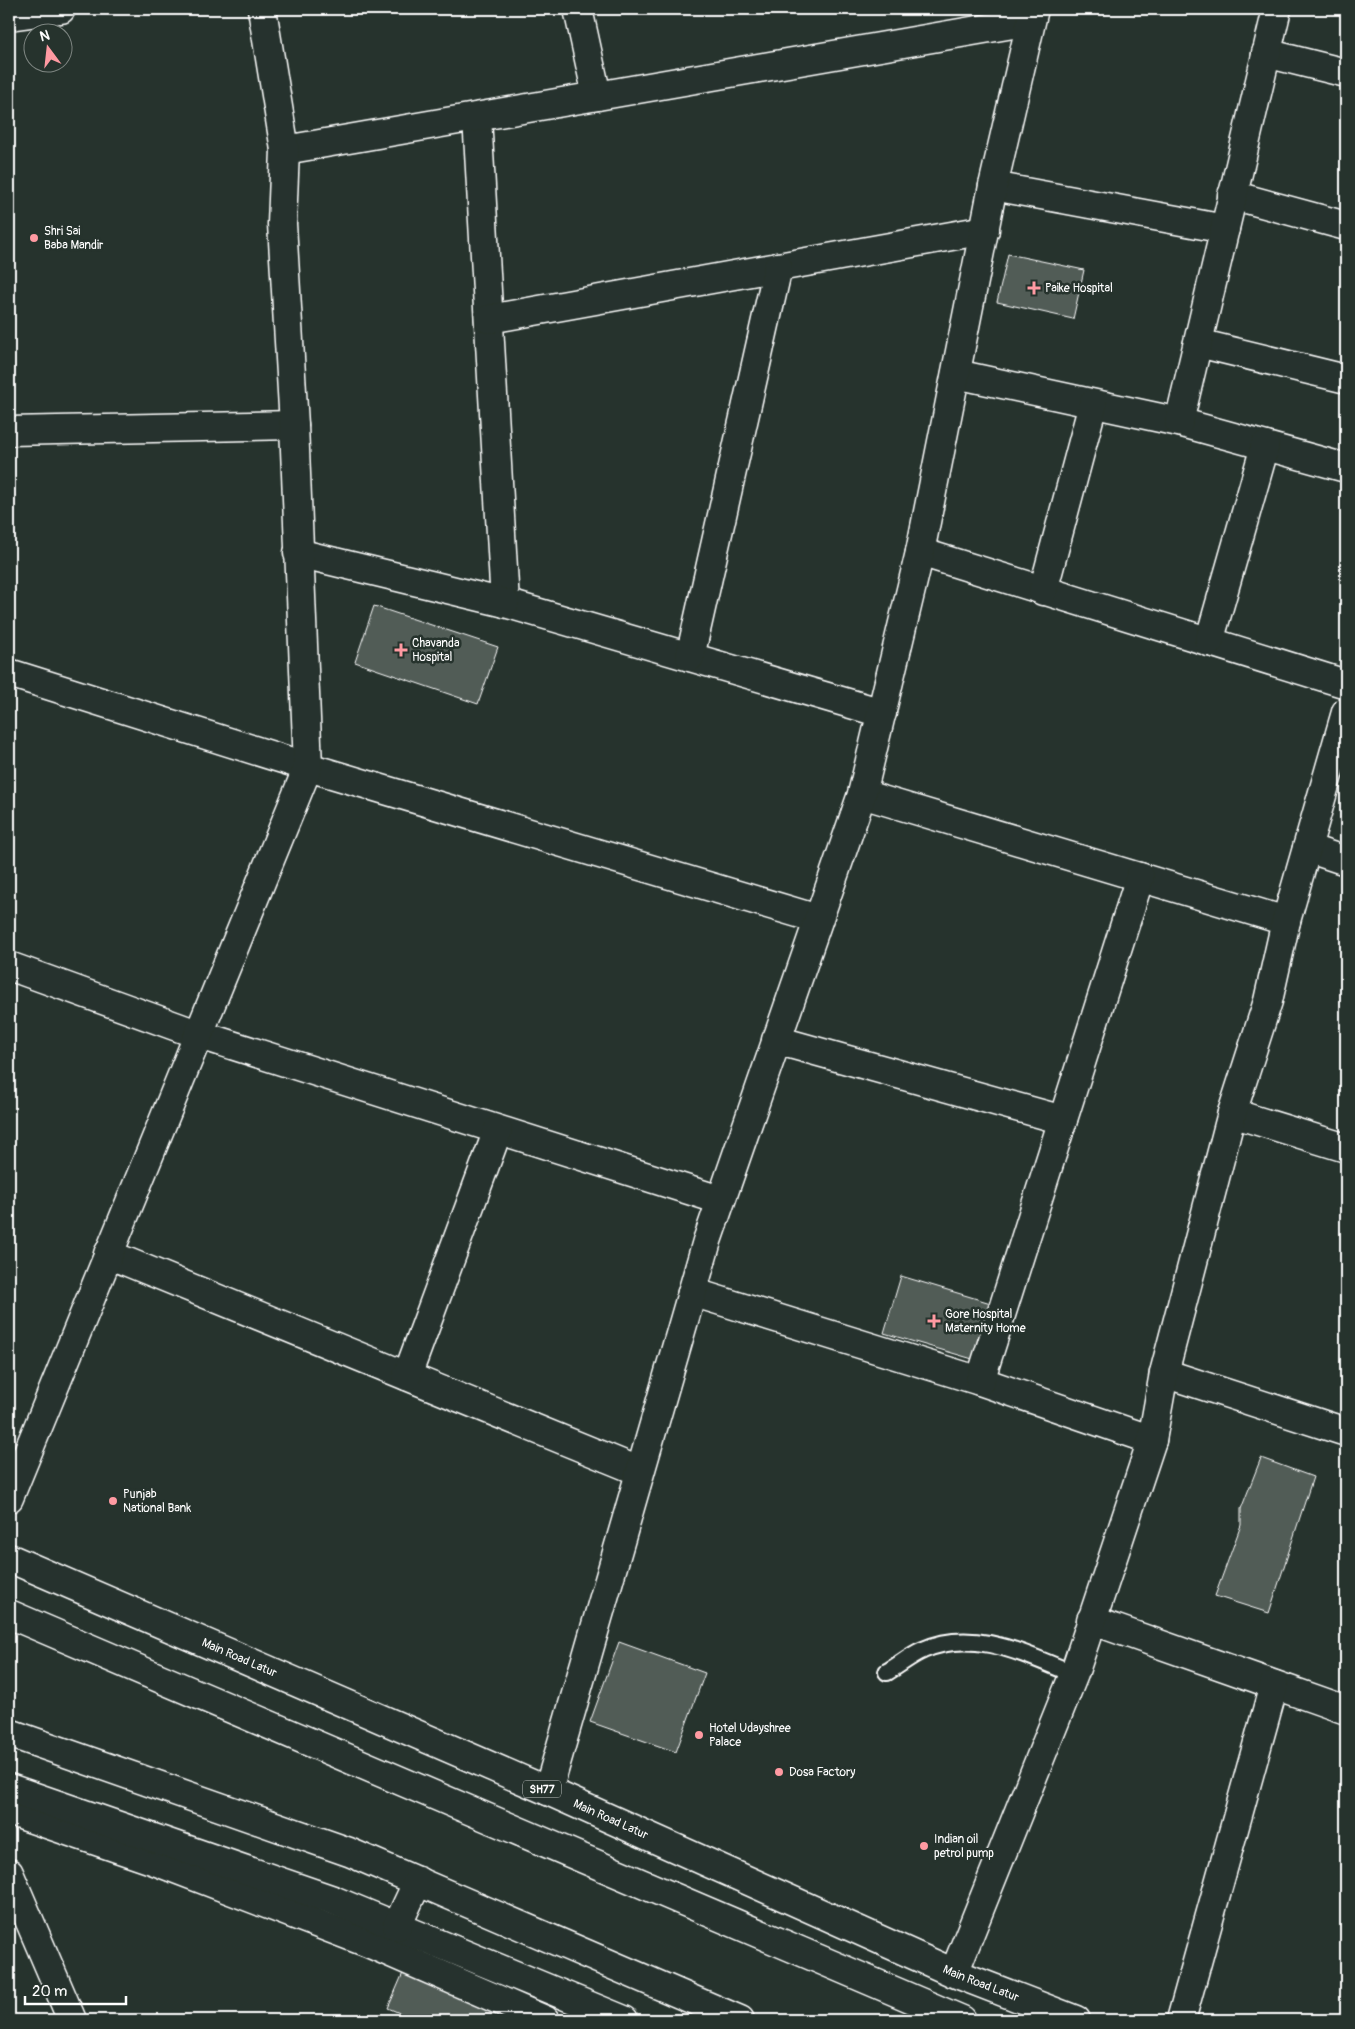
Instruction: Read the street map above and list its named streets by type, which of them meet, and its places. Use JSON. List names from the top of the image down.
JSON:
{
  "streets": {
    "street": ["Main Road Latur", "SH77"]
  },
  "places": {
    "other": [
      "Shri Sai Baba Mandir",
      "Punjab National Bank",
      "Hotel Udayshree Palace",
      "Dosa Factory",
      "Indian oil petrol pump"
    ],
    "health": ["Paike Hospital", "Chavanda Hospital", "Gore Hospital Maternity Home"]
  },
  "scale_bar": "20 m",
  "north": "top"
}
